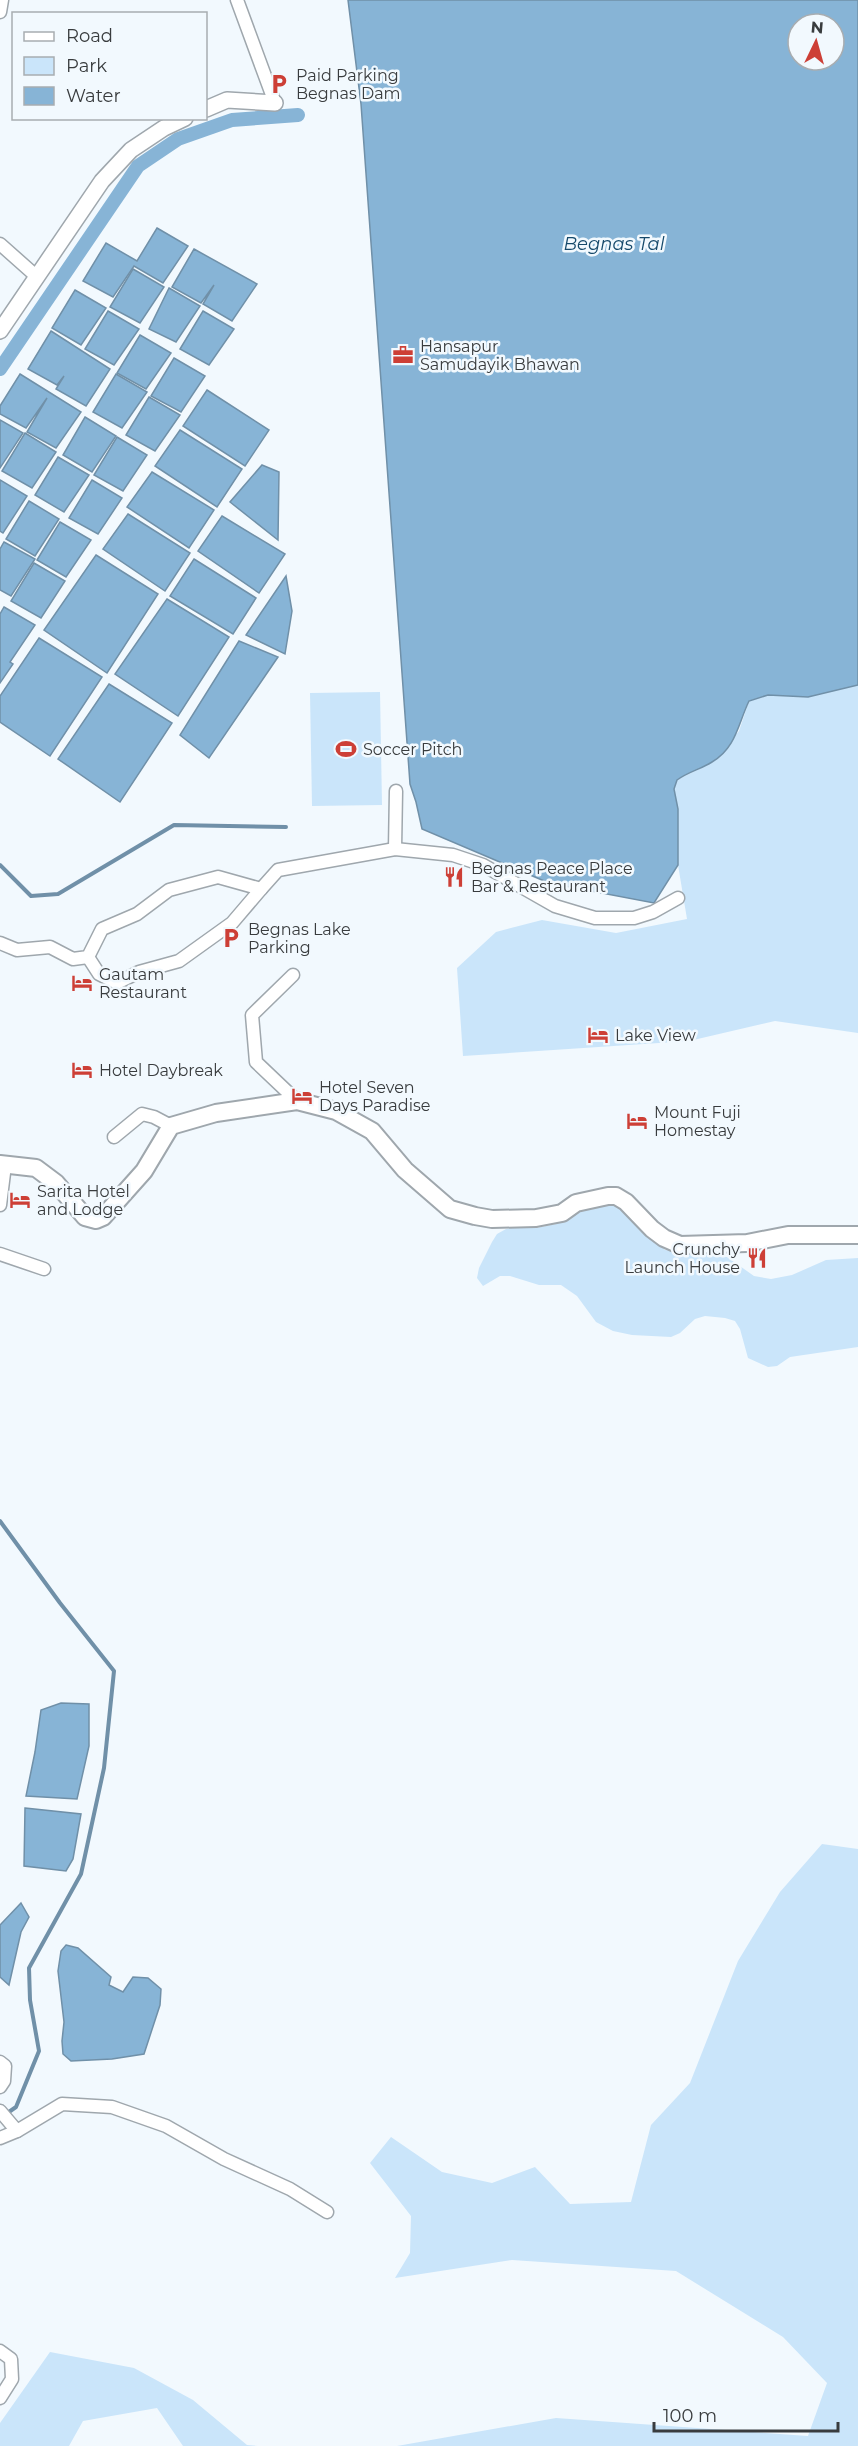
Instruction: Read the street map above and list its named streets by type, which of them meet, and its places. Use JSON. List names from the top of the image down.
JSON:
{
  "water": ["Begnas Tal"],
  "places": {
    "parking": ["Paid Parking Begnas Dam", "Begnas Lake Parking"],
    "office": ["Hansapur Samudayik Bhawan"],
    "sports": ["Soccer Pitch"],
    "restaurant": ["Begnas Peace Place Bar & Restaurant", "Crunchy Launch House"],
    "hotel": [
      "Gautam Restaurant",
      "Lake View",
      "Hotel Daybreak",
      "Hotel Seven Days Paradise",
      "Mount Fuji Homestay",
      "Sarita Hotel and Lodge"
    ]
  },
  "legend": ["Road", "Park", "Water"],
  "scale_bar": "100 m",
  "north": "top"
}
